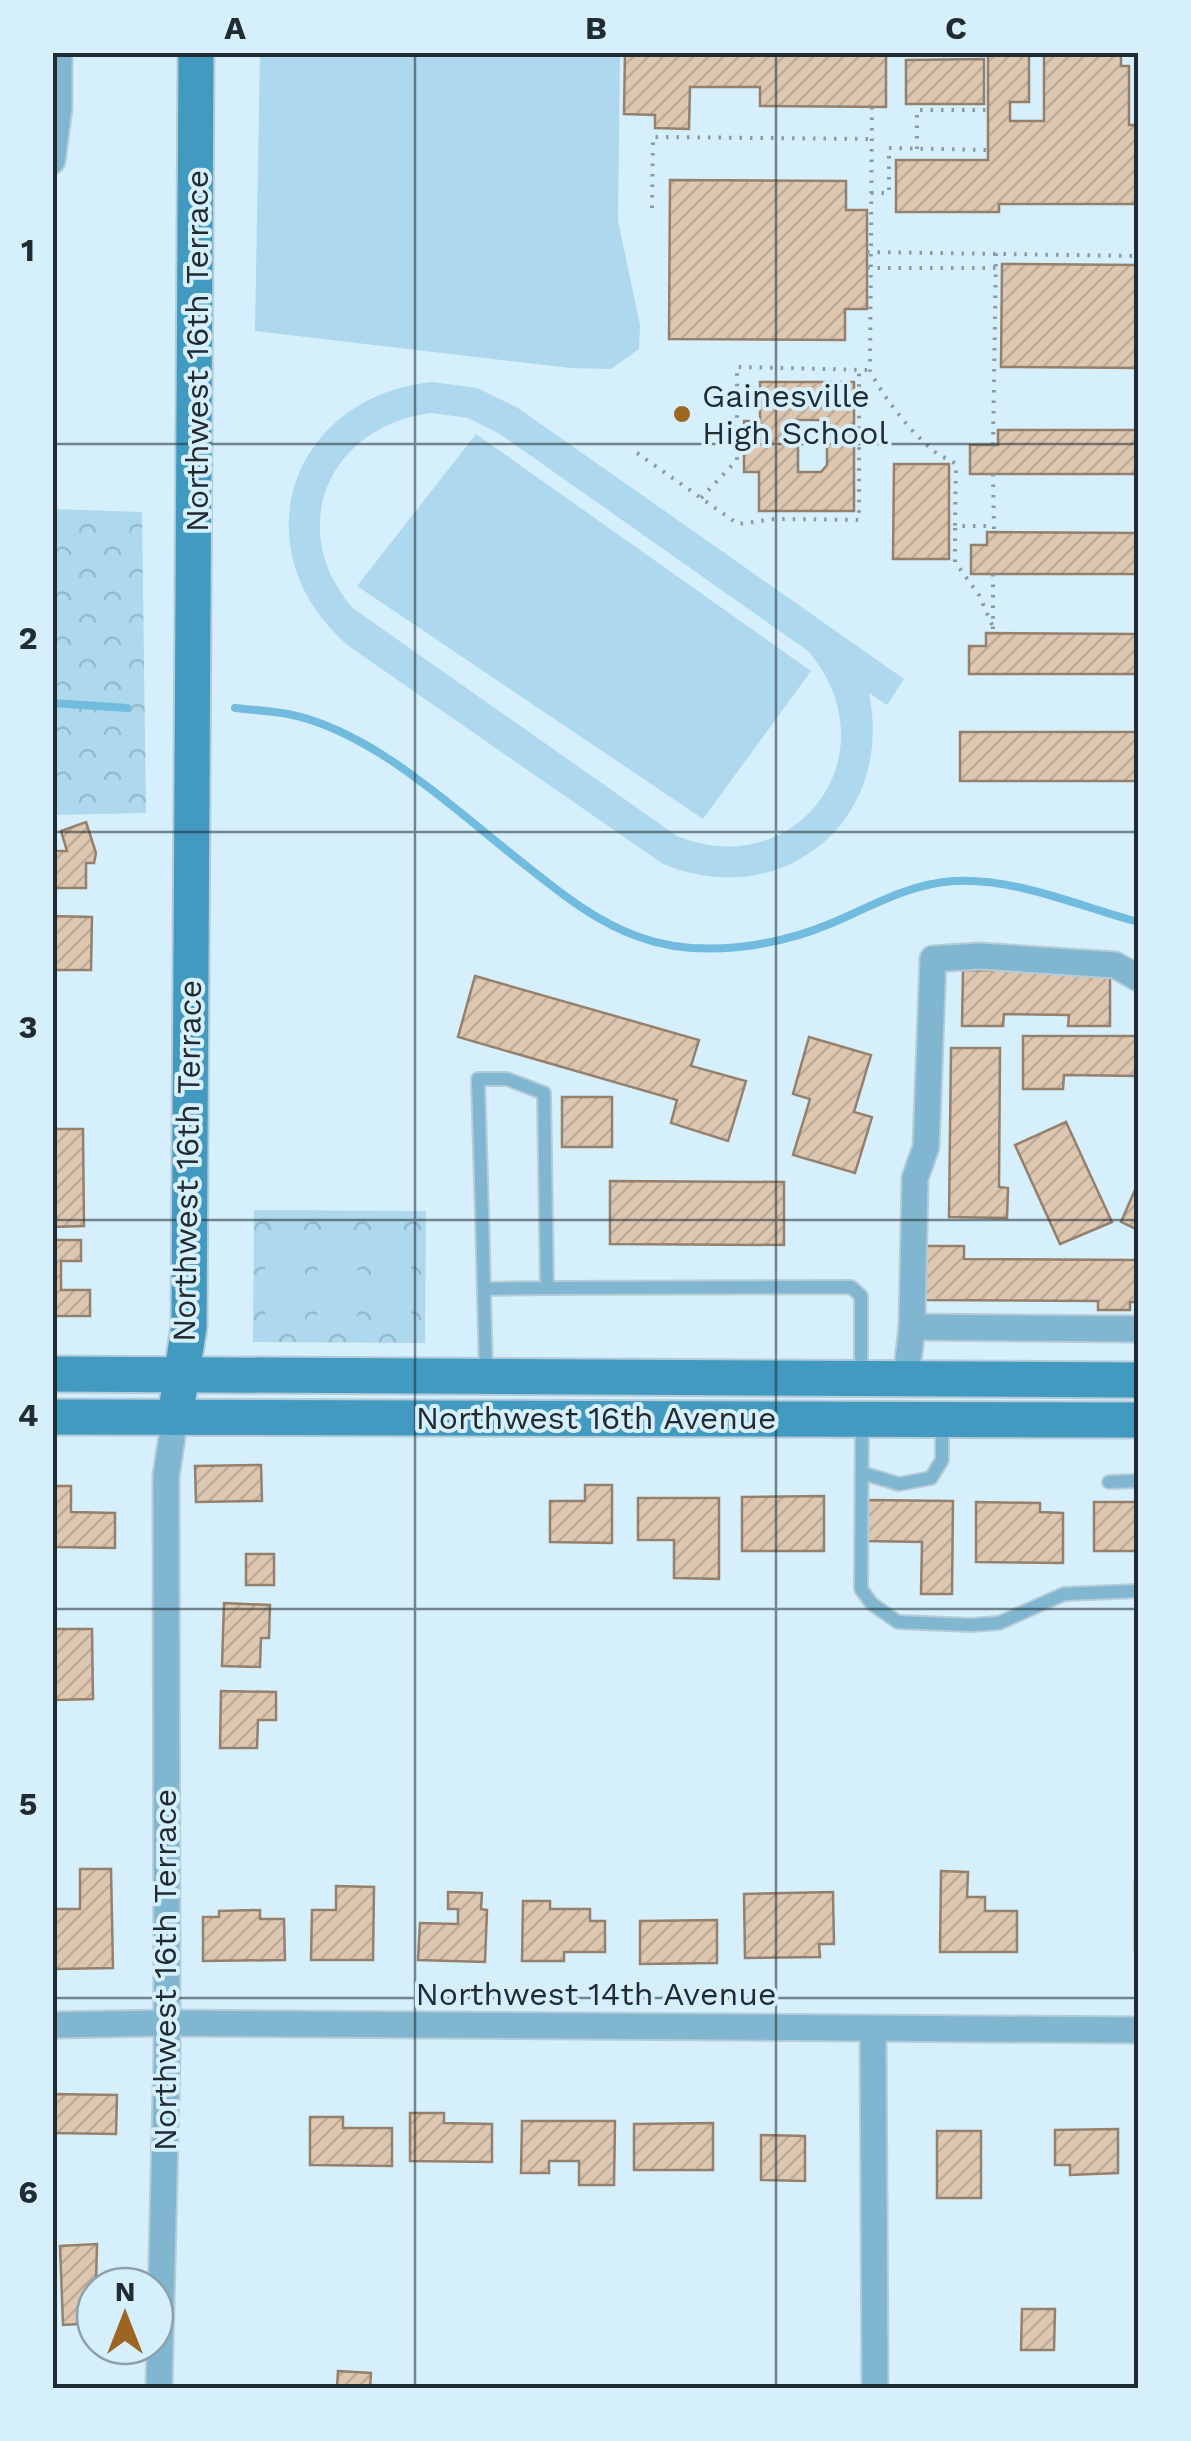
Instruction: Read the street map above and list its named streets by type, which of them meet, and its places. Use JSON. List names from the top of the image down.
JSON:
{
  "streets": {
    "main road": ["Northwest 16th Terrace", "Northwest 16th Avenue"],
    "street": ["Northwest 14th Avenue"]
  },
  "crossings": [
    ["Northwest 16th Terrace", "Northwest 16th Avenue"],
    ["Northwest 16th Terrace", "Northwest 14th Avenue"]
  ],
  "places": ["Gainesville High School"],
  "north": "top",
  "grid": {
    "columns": ["A", "B", "C"],
    "rows": [
      "1",
      "2",
      "3",
      "4",
      "5",
      "6"
    ]
  }
}
